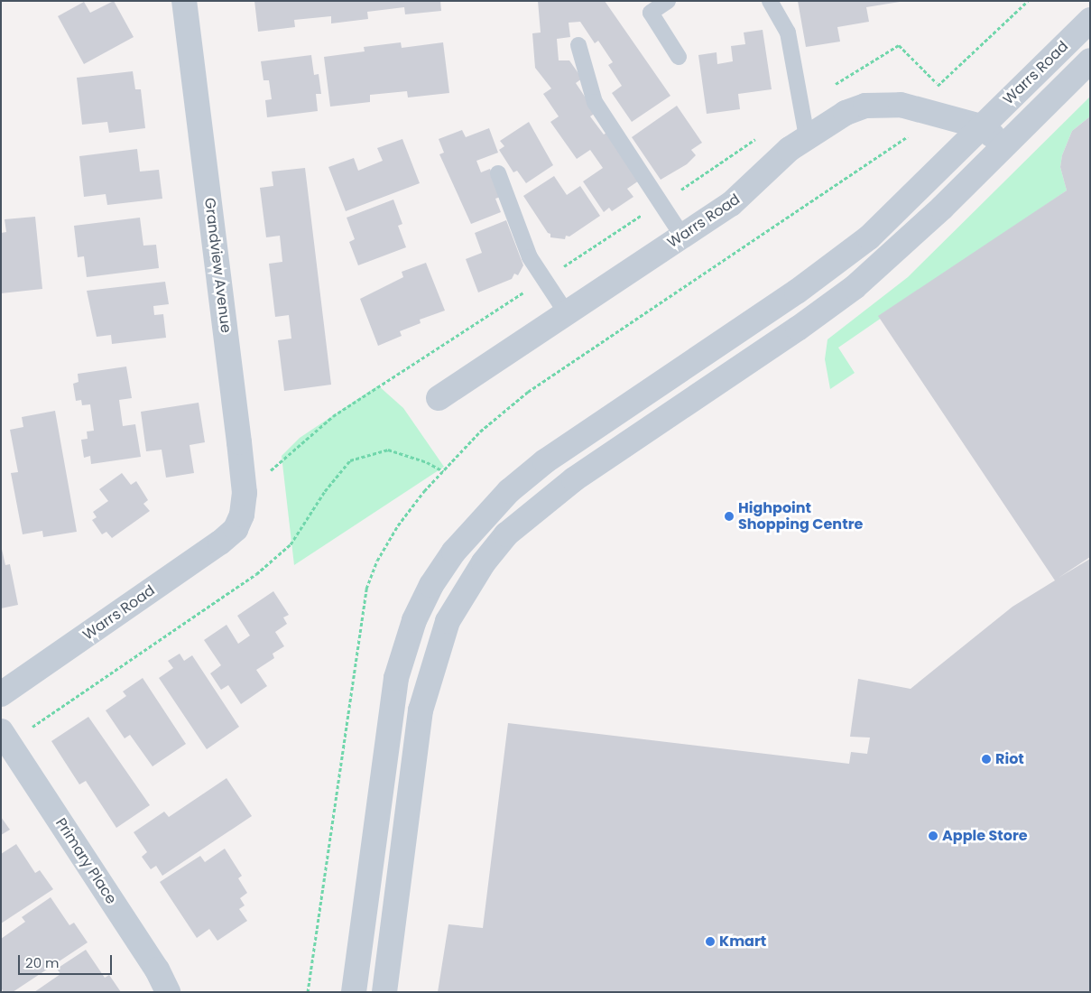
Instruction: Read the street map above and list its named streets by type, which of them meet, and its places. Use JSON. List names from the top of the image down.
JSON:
{
  "streets": {
    "street": ["Warrs Road", "Grandview Avenue", "Primary Place"]
  },
  "crossings": [
    ["Warrs Road", "Grandview Avenue"]
  ],
  "places": [
    "Highpoint Shopping Centre",
    "Riot",
    "Apple Store",
    "Kmart"
  ],
  "scale_bar": "20 m"
}
